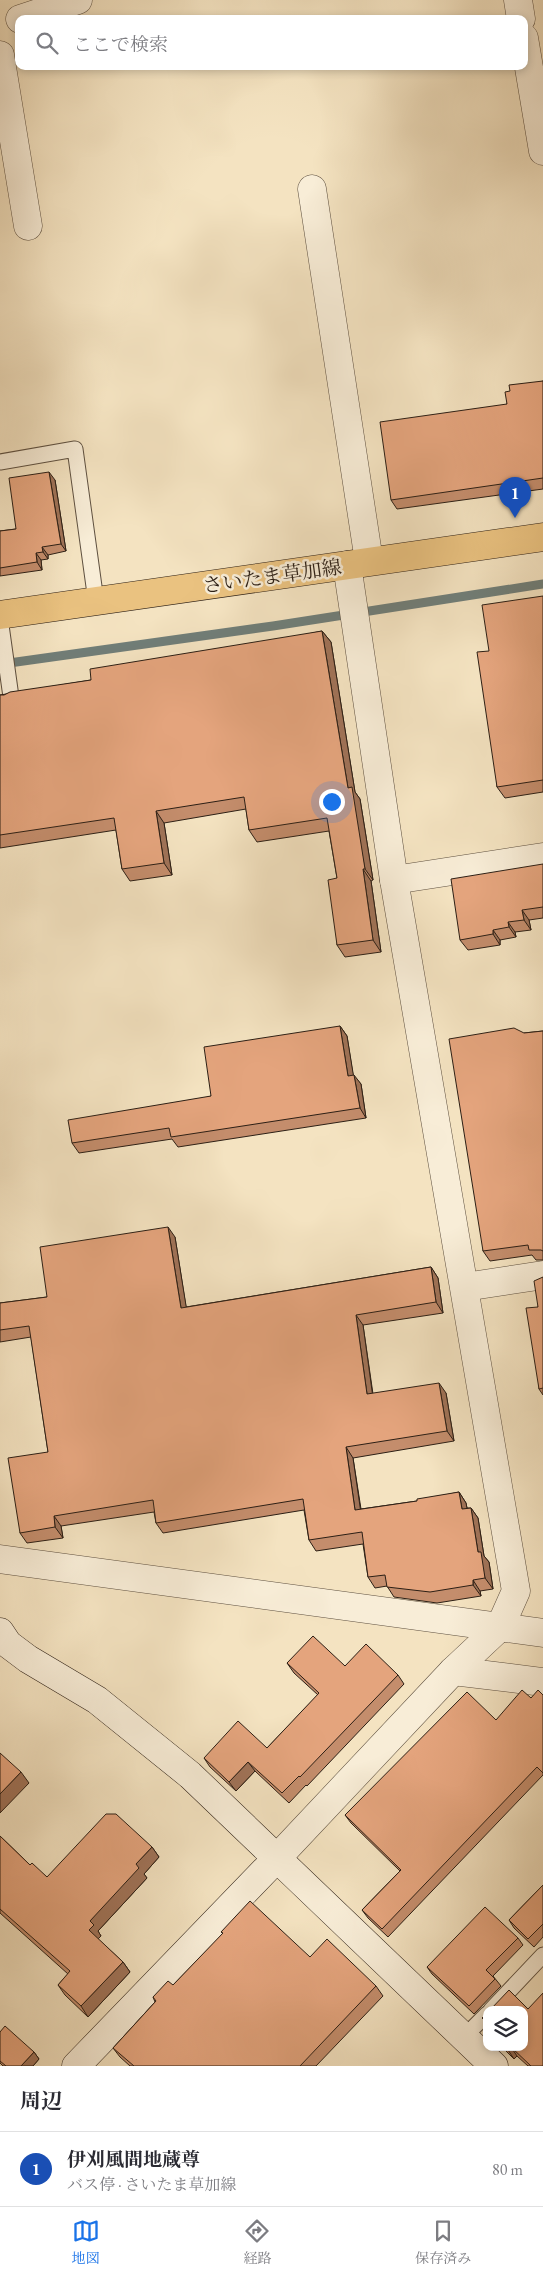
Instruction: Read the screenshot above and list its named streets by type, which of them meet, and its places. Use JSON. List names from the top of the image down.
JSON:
{
  "streets": {
    "main road": ["さいたま草加線"]
  },
  "page": {
    "search": "ここで検索",
    "pins": "1",
    "heading": "周辺",
    "list": [
      {
        "mark": "1",
        "name": "伊刈風間地蔵尊",
        "note": "バス停 · さいたま草加線",
        "value": "80 m"
      }
    ],
    "nav": ["地図", "経路", "保存済み"]
  }
}
